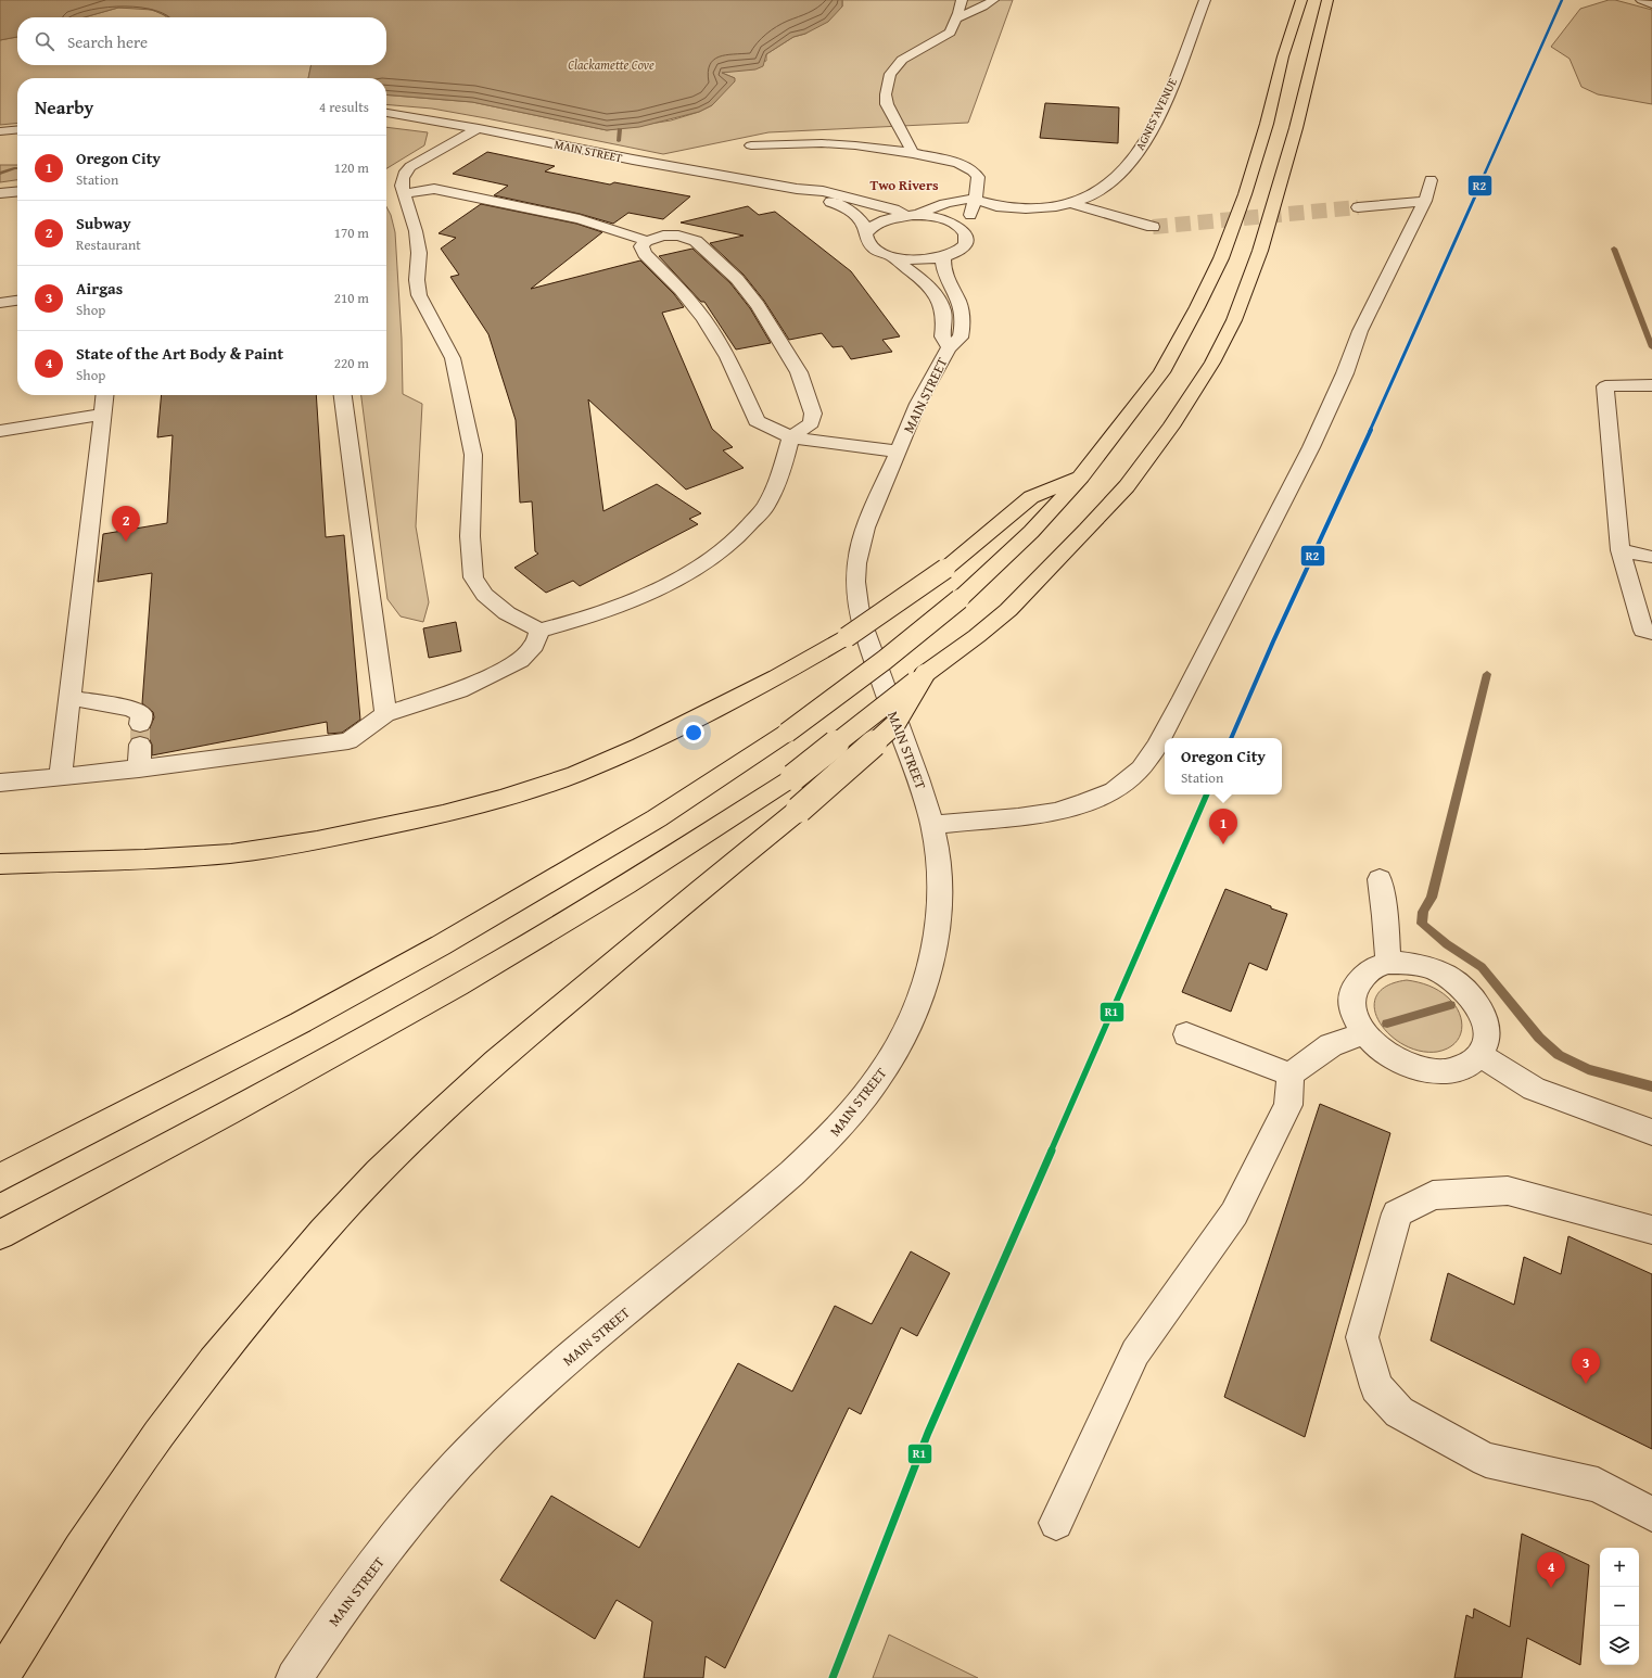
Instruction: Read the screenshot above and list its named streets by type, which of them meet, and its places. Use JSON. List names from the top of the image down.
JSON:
{
  "streets": {
    "street": ["AGNES AVENUE", "MAIN STREET"]
  },
  "crossings": [
    ["AGNES AVENUE", "MAIN STREET"]
  ],
  "districts": ["Two Rivers"],
  "water": ["Clackamette Cove"],
  "lines": ["transit line R2", "transit line R1"],
  "page": {
    "search": "Search here",
    "heading": ["Nearby", "4 results"],
    "list": [
      {
        "mark": "1",
        "name": "Oregon City",
        "note": "Station",
        "value": "120 m"
      },
      {
        "mark": "2",
        "name": "Subway",
        "note": "Restaurant",
        "value": "170 m"
      },
      {
        "mark": "3",
        "name": "Airgas",
        "note": "Shop",
        "value": "210 m"
      },
      {
        "mark": "4",
        "name": "State of the Art Body & Paint",
        "note": "Shop",
        "value": "220 m"
      }
    ],
    "pins": [
      "2",
      "1",
      "3",
      "4"
    ],
    "popup": ["Oregon City", "Station"],
    "map_buttons": ["+", "−"]
  }
}
